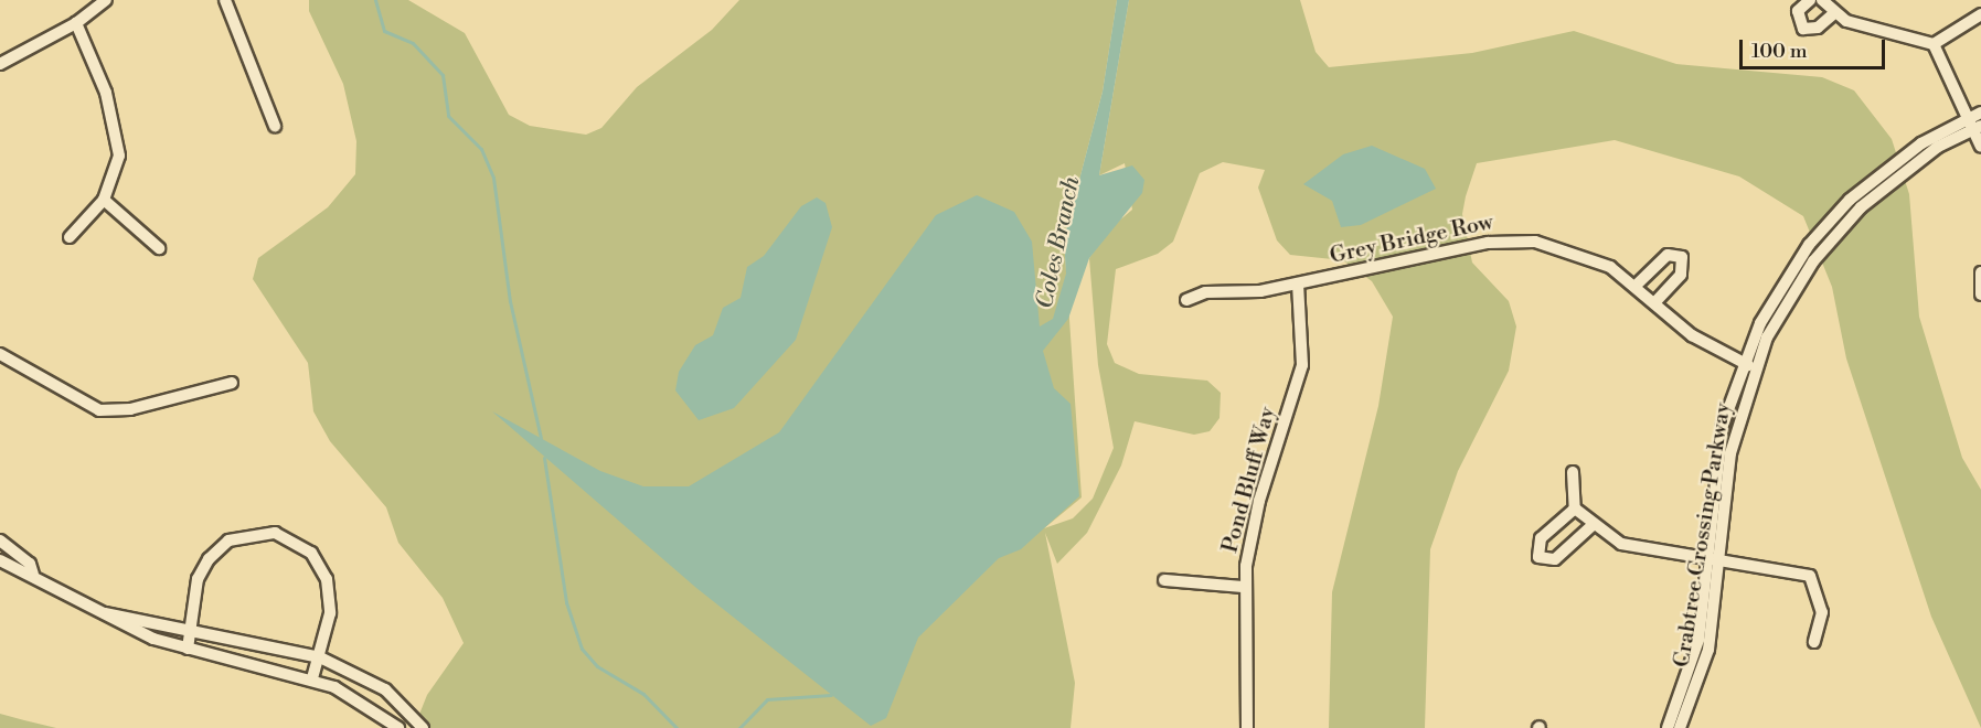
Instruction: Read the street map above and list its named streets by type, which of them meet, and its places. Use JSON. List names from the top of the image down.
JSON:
{
  "streets": {
    "street": ["Grey Bridge Row", "Pond Bluff Way", "Crabtree Crossing Parkway"]
  },
  "crossings": [
    ["Grey Bridge Row", "Pond Bluff Way"],
    ["Grey Bridge Row", "Crabtree Crossing Parkway"]
  ],
  "water": ["Coles Branch"],
  "scale_bar": "100 m"
}
